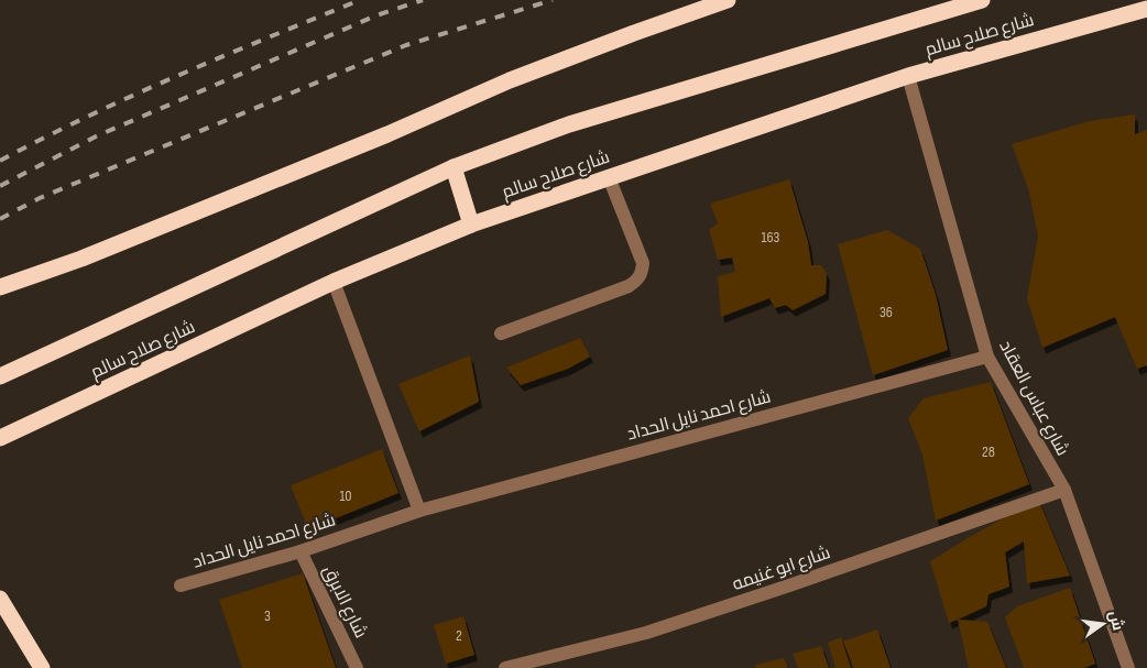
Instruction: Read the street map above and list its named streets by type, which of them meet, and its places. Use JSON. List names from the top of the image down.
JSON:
{
  "streets": {
    "highway": ["شارع صلاح سالم"],
    "street": [
      "شارع عباس العقاد",
      "شارع احمد نايل الحداد",
      "شارع ابو غنيمه",
      "شارع الابرق"
    ]
  },
  "crossings": [
    ["شارع صلاح سالم", "شارع عباس العقاد"],
    ["شارع عباس العقاد", "شارع احمد نايل الحداد"],
    ["شارع عباس العقاد", "شارع ابو غنيمه"],
    ["شارع احمد نايل الحداد", "شارع الابرق"]
  ],
  "house_numbers": [
    "163",
    "36",
    "28",
    "10",
    "3",
    "2"
  ],
  "north": "right"
}
